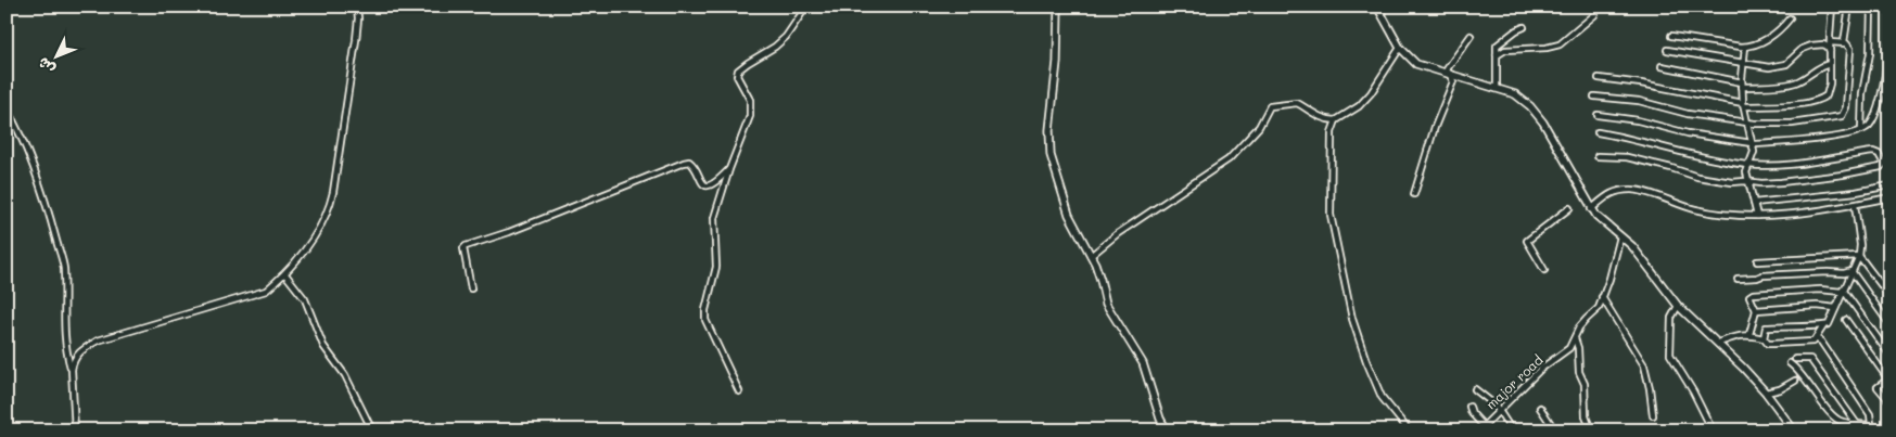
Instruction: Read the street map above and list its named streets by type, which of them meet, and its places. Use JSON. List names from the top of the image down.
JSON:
{
  "streets": {
    "street": ["major road"]
  },
  "north": "bottom left"
}
